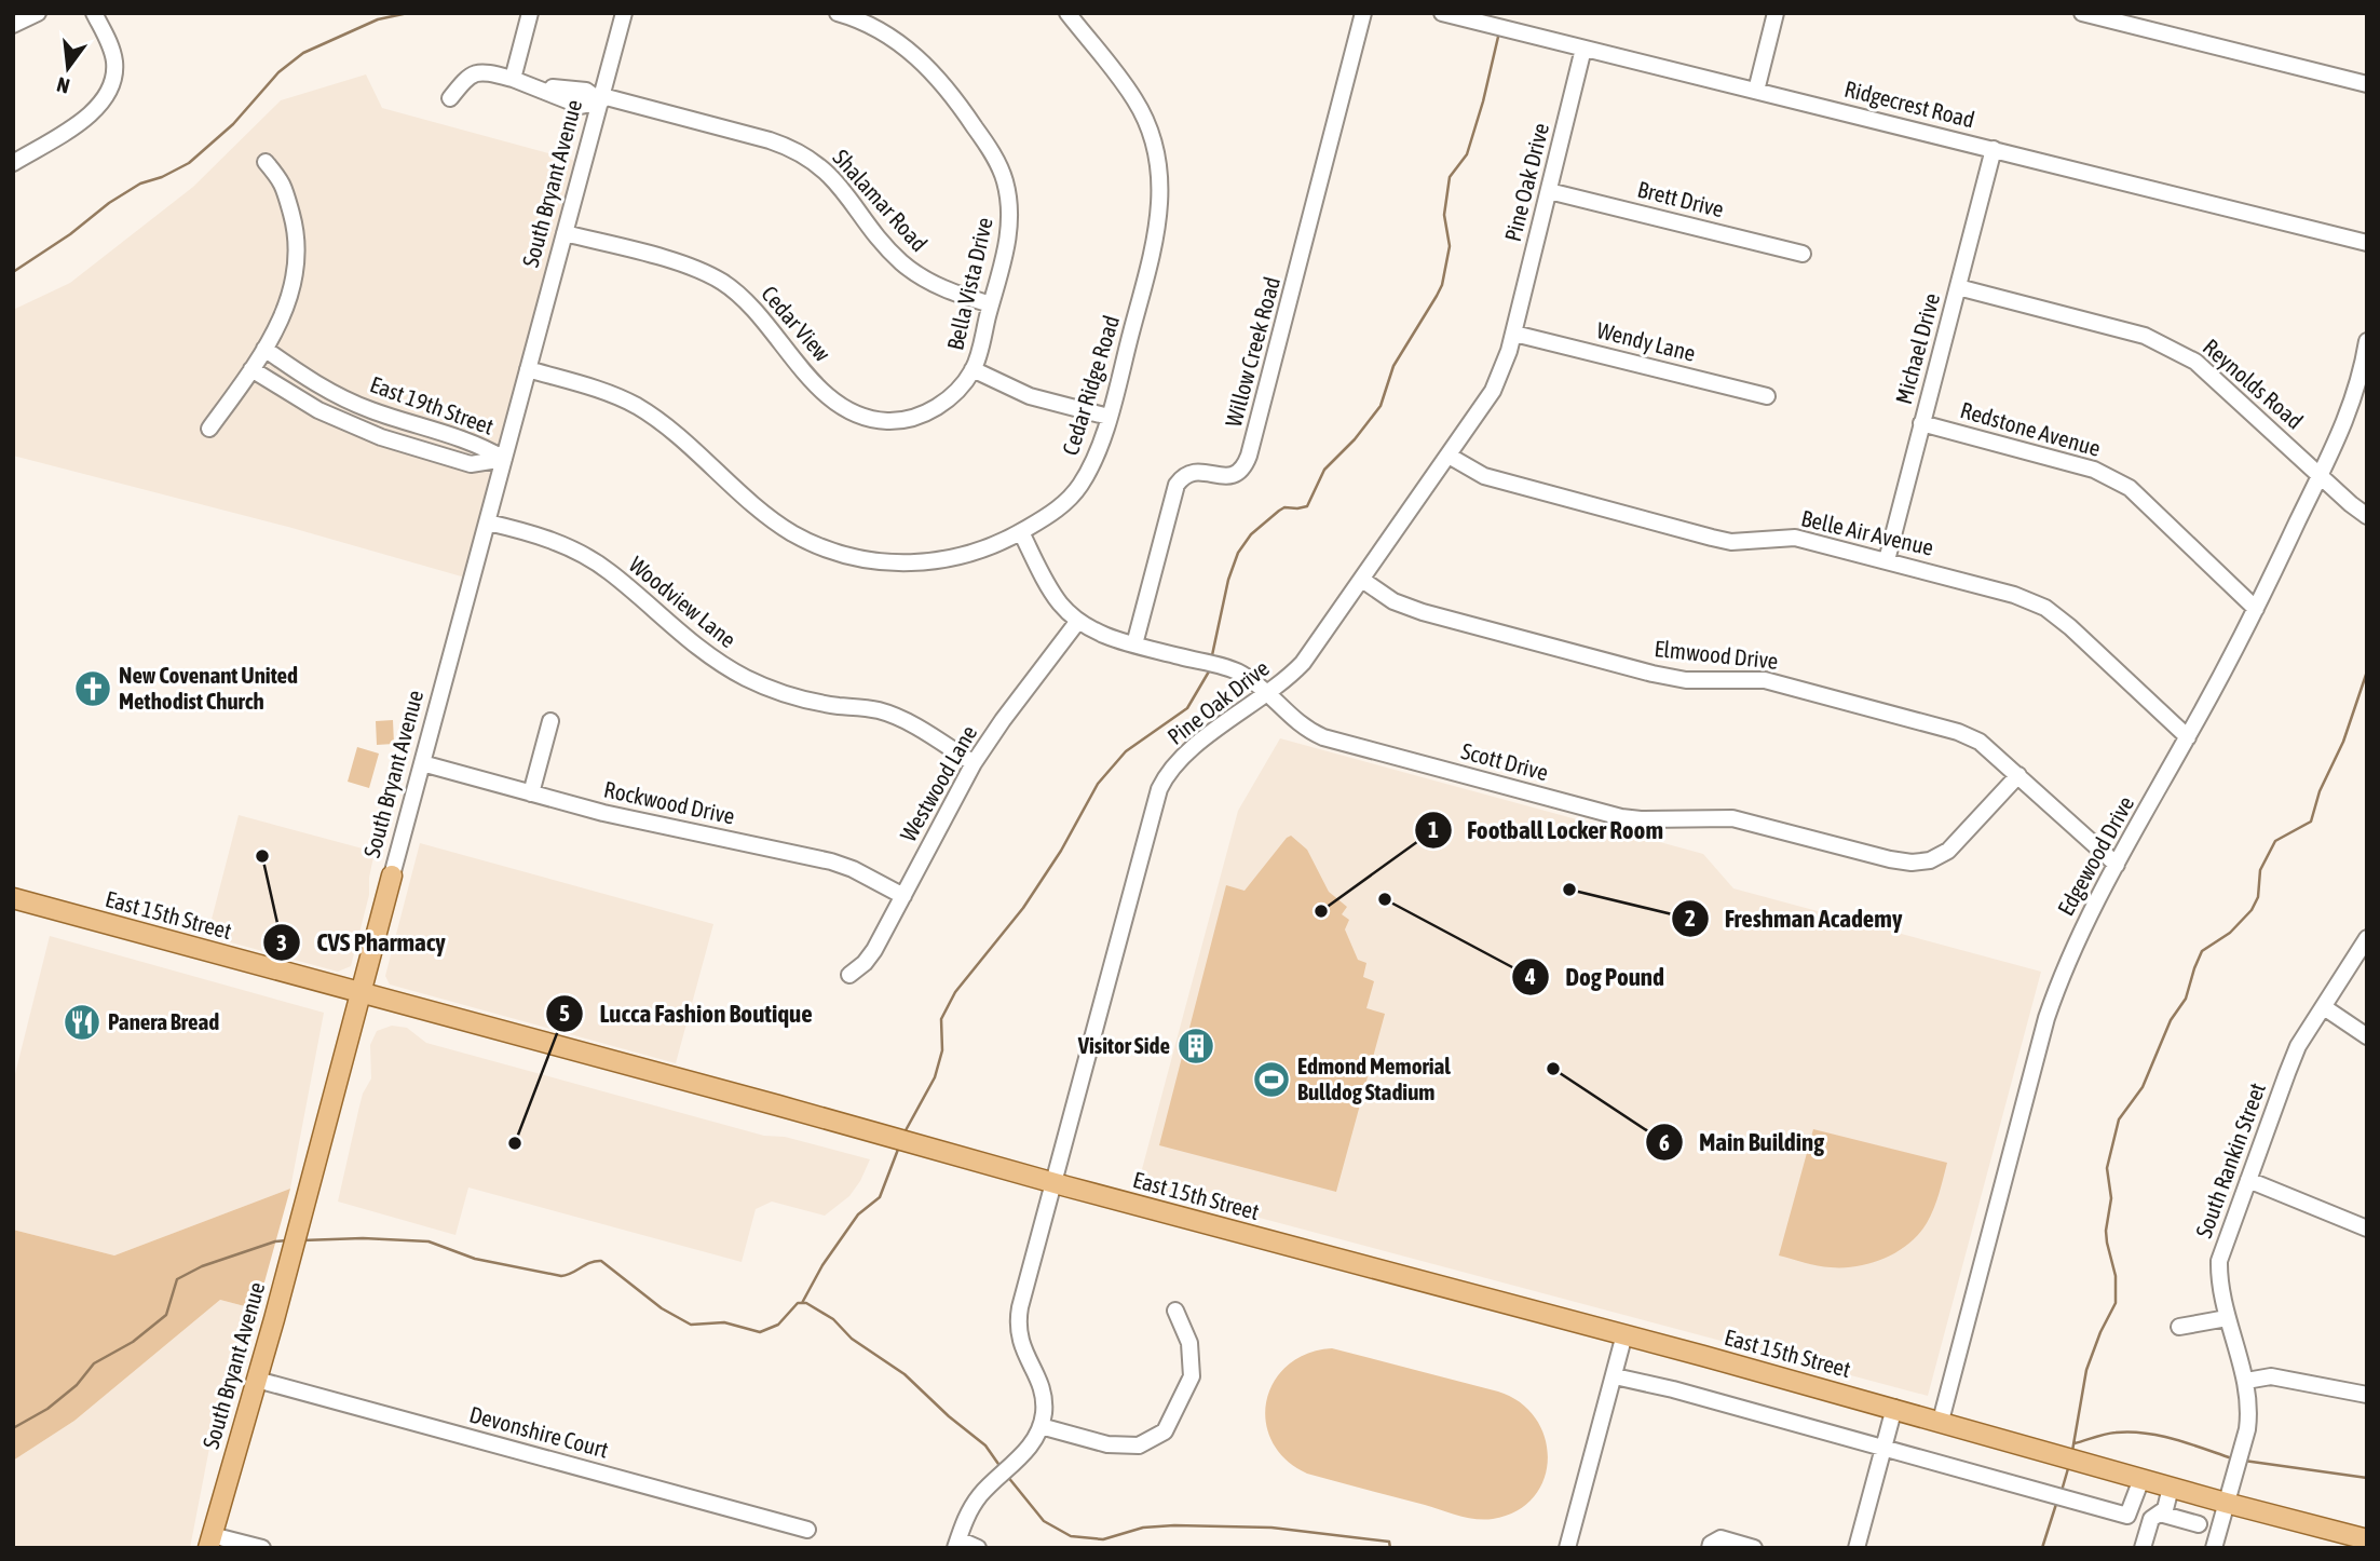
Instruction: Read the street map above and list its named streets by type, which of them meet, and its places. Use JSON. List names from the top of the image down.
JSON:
{
  "streets": {
    "main road": ["South Bryant Avenue", "East 15th Street"],
    "street": [
      "Ridgecrest Road",
      "Pine Oak Drive",
      "Brett Drive",
      "Shalamar Road",
      "Bella Vista Drive",
      "Cedar View",
      "Wendy Lane",
      "Michael Drive",
      "Willow Creek Road",
      "Reynolds Road",
      "Cedar Ridge Road",
      "East 19th Street",
      "Redstone Avenue",
      "Belle Air Avenue",
      "Woodview Lane",
      "Elmwood Drive",
      "Scott Drive",
      "Westwood Lane",
      "Rockwood Drive",
      "Edgewood Drive",
      "South Rankin Street",
      "Devonshire Court"
    ]
  },
  "crossings": [
    ["Ridgecrest Road", "Pine Oak Drive"],
    ["Ridgecrest Road", "Michael Drive"],
    ["Pine Oak Drive", "Brett Drive"],
    ["Pine Oak Drive", "Wendy Lane"],
    ["Pine Oak Drive", "Belle Air Avenue"],
    ["Pine Oak Drive", "Elmwood Drive"],
    ["Pine Oak Drive", "Scott Drive"],
    ["Pine Oak Drive", "East 15th Street"],
    ["South Bryant Avenue", "Shalamar Road"],
    ["South Bryant Avenue", "Cedar View"],
    ["South Bryant Avenue", "Cedar Ridge Road"],
    ["South Bryant Avenue", "East 19th Street"],
    ["South Bryant Avenue", "Woodview Lane"],
    ["South Bryant Avenue", "Rockwood Drive"],
    ["South Bryant Avenue", "East 15th Street"],
    ["South Bryant Avenue", "Devonshire Court"],
    ["Shalamar Road", "Bella Vista Drive"],
    ["Bella Vista Drive", "Cedar View"],
    ["Michael Drive", "Reynolds Road"],
    ["Michael Drive", "Redstone Avenue"],
    ["Michael Drive", "Belle Air Avenue"],
    ["Willow Creek Road", "Scott Drive"],
    ["Reynolds Road", "Edgewood Drive"],
    ["Cedar Ridge Road", "Scott Drive"],
    ["Redstone Avenue", "Edgewood Drive"],
    ["Belle Air Avenue", "Edgewood Drive"],
    ["Woodview Lane", "Westwood Lane"],
    ["Elmwood Drive", "Scott Drive"],
    ["Elmwood Drive", "Edgewood Drive"],
    ["Scott Drive", "Westwood Lane"],
    ["Westwood Lane", "Rockwood Drive"],
    ["Edgewood Drive", "East 15th Street"],
    ["East 15th Street", "South Rankin Street"]
  ],
  "places": {
    "church": ["New Covenant United Methodist Church"],
    "other": [
      "CVS Pharmacy",
      "Freshman Academy",
      "Dog Pound",
      "Football Locker Room",
      "Main Building",
      "Lucca Fashion Boutique"
    ],
    "restaurant": ["Panera Bread"],
    "building": ["Visitor Side"],
    "sports": ["Edmond Memorial Bulldog Stadium"]
  },
  "north": "bottom"
}
